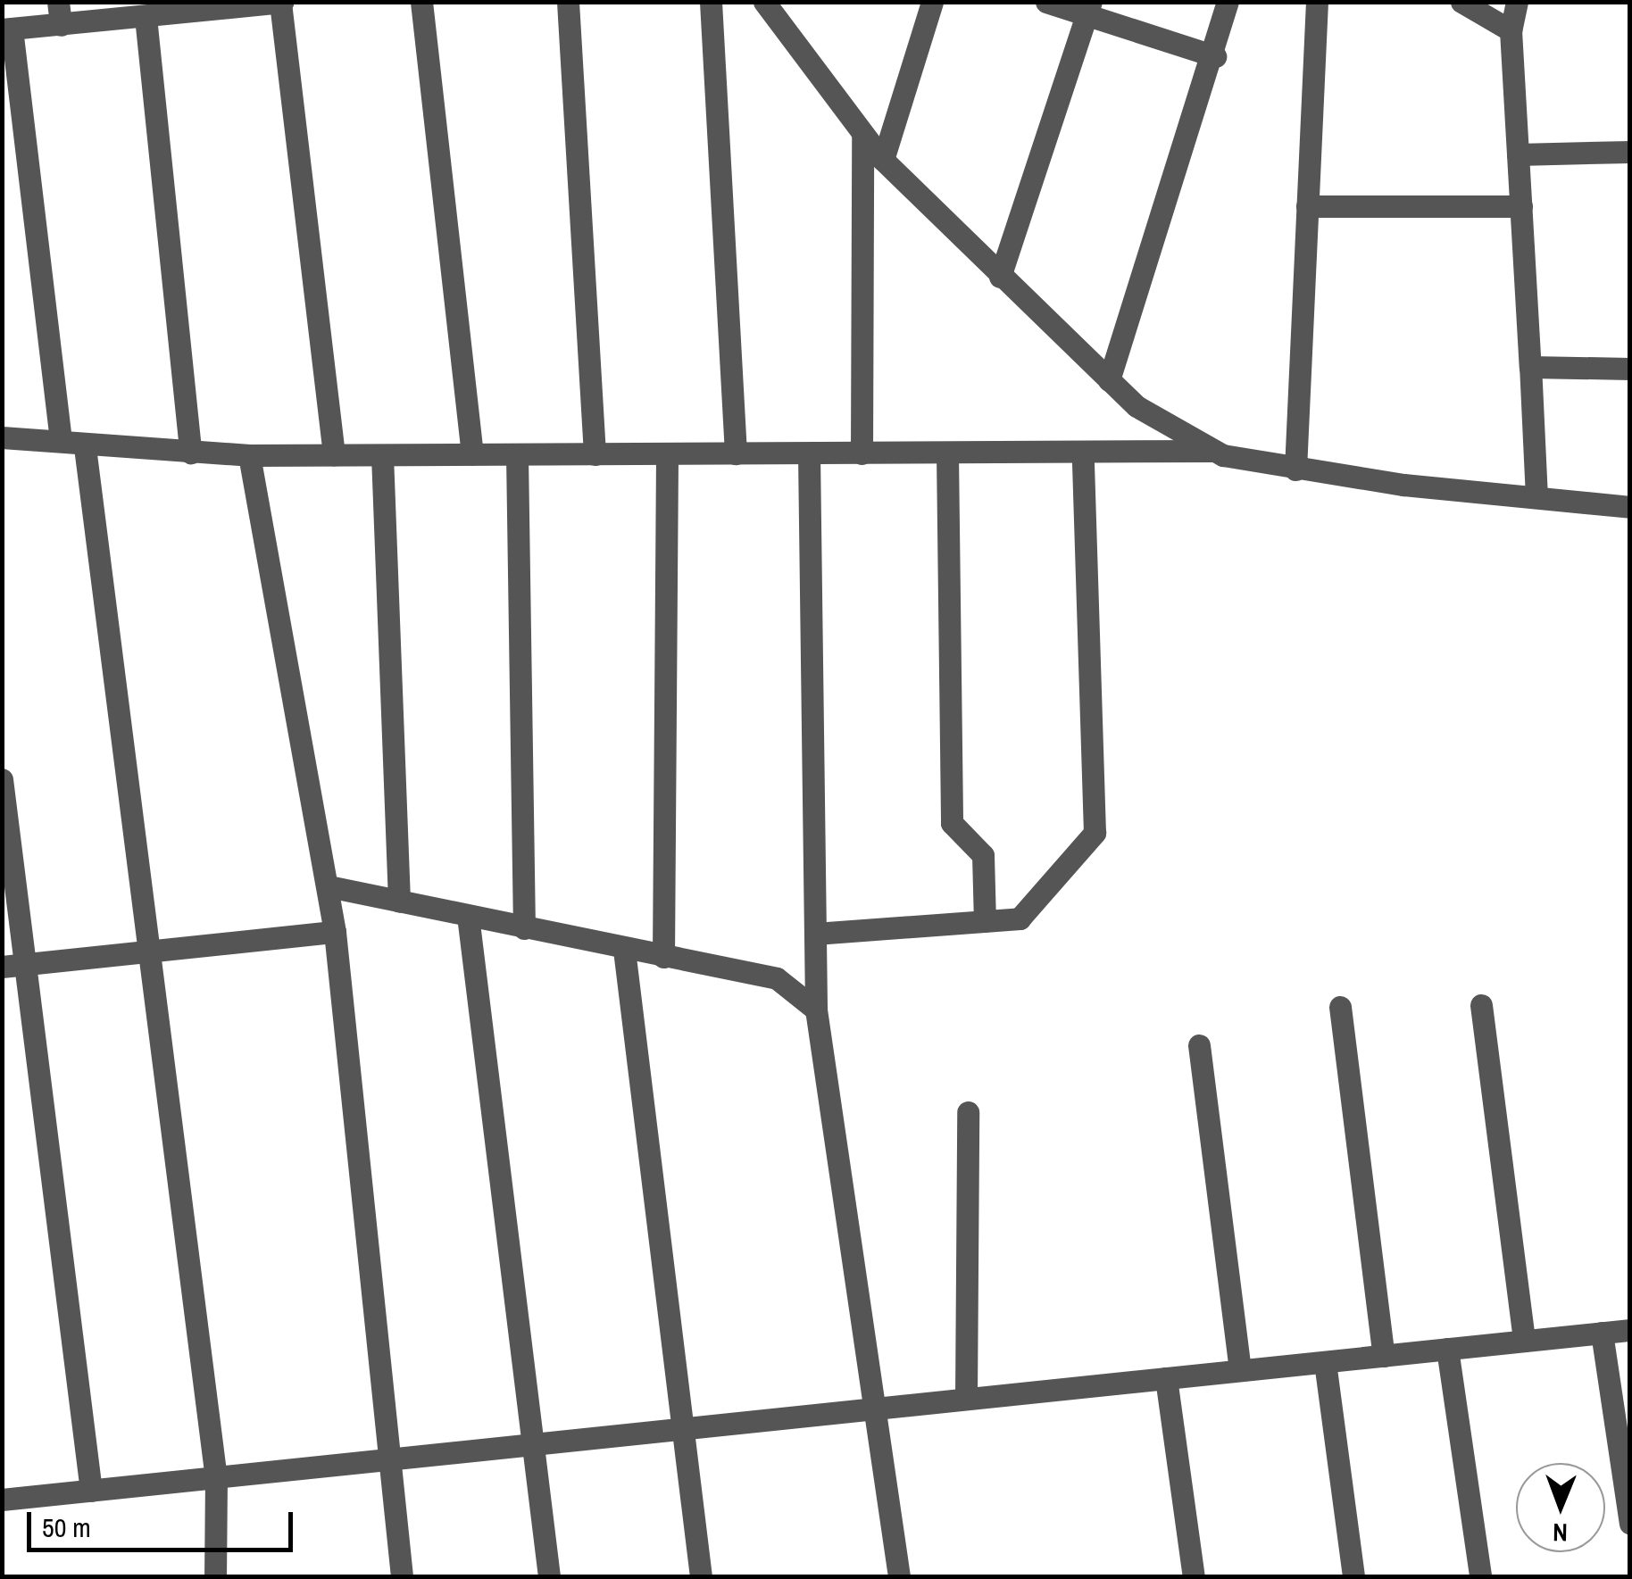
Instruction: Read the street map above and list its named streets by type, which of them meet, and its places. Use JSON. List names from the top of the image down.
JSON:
{
  "scale_bar": "50 m",
  "north": "bottom"
}
